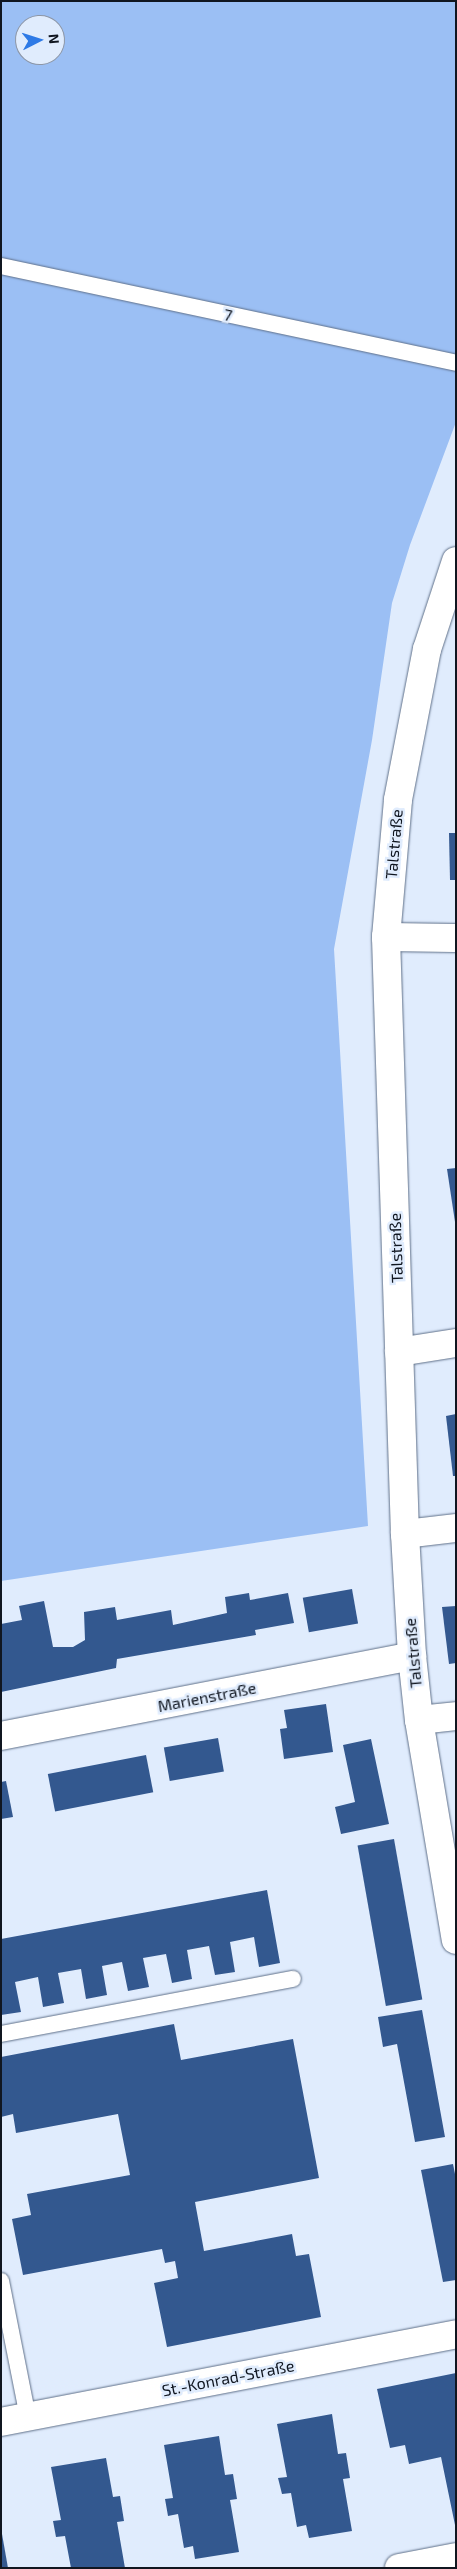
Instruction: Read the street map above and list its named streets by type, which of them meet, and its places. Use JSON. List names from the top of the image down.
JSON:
{
  "streets": {
    "street": ["Talstraße", "Marienstraße", "St.-Konrad-Straße"],
    "lane": ["7"]
  },
  "crossings": [
    ["Talstraße", "Marienstraße"]
  ],
  "north": "right"
}
